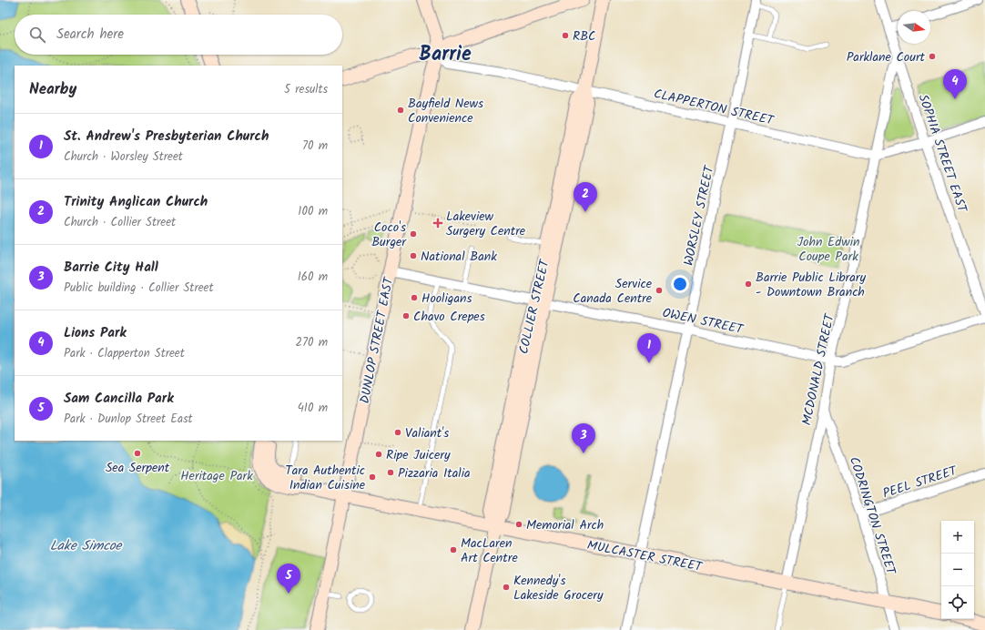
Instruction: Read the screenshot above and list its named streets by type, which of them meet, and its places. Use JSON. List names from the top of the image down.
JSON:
{
  "streets": {
    "street": [
      "CLAPPERTON STREET",
      "SOPHIA STREET EAST",
      "WORSLEY STREET",
      "COLLIER STREET",
      "OWEN STREET",
      "DUNLOP STREET EAST",
      "MCDONALD STREET",
      "PEEL STREET",
      "CODRINGTON STREET",
      "MULCASTER STREET"
    ]
  },
  "crossings": [
    ["CLAPPERTON STREET", "SOPHIA STREET EAST"],
    ["CLAPPERTON STREET", "WORSLEY STREET"],
    ["CLAPPERTON STREET", "COLLIER STREET"],
    ["CLAPPERTON STREET", "DUNLOP STREET EAST"],
    ["CLAPPERTON STREET", "MCDONALD STREET"],
    ["SOPHIA STREET EAST", "MCDONALD STREET"],
    ["WORSLEY STREET", "OWEN STREET"],
    ["WORSLEY STREET", "MULCASTER STREET"],
    ["COLLIER STREET", "OWEN STREET"],
    ["COLLIER STREET", "MULCASTER STREET"],
    ["OWEN STREET", "DUNLOP STREET EAST"],
    ["OWEN STREET", "MCDONALD STREET"],
    ["DUNLOP STREET EAST", "MULCASTER STREET"],
    ["MCDONALD STREET", "CODRINGTON STREET"],
    ["MCDONALD STREET", "MULCASTER STREET"],
    ["PEEL STREET", "CODRINGTON STREET"],
    ["CODRINGTON STREET", "MULCASTER STREET"]
  ],
  "districts": ["Barrie"],
  "water": ["Lake Simcoe"],
  "parks": ["John Edwin Coupe Park", "Heritage Park"],
  "places": {
    "other": [
      "RBC",
      "Parklane Court",
      "Bayfield News Convenience",
      "Coco's Burger",
      "National Bank",
      "Barrie Public Library - Downtown Branch",
      "Service Canada Centre",
      "Hooligans",
      "Chavo Crepes",
      "Valiant's",
      "Sea Serpent",
      "Ripe Juicery",
      "Pizzaria Italia",
      "Tara Authentic Indian Cuisine",
      "Memorial Arch",
      "MacLaren Art Centre",
      "Kennedy's Lakeside Grocery"
    ],
    "health": ["Lakeview Surgery Centre"]
  },
  "north": "right",
  "page": {
    "search": "Search here",
    "heading": ["Nearby", "5 results"],
    "pins": [
      "4",
      "2",
      "1",
      "3",
      "5"
    ],
    "list": [
      {
        "mark": "1",
        "name": "St. Andrew's Presbyterian Church",
        "note": "Church · Worsley Street",
        "value": "70 m"
      },
      {
        "mark": "2",
        "name": "Trinity Anglican Church",
        "note": "Church · Collier Street",
        "value": "100 m"
      },
      {
        "mark": "3",
        "name": "Barrie City Hall",
        "note": "Public building · Collier Street",
        "value": "160 m"
      },
      {
        "mark": "4",
        "name": "Lions Park",
        "note": "Park · Clapperton Street",
        "value": "270 m"
      },
      {
        "mark": "5",
        "name": "Sam Cancilla Park",
        "note": "Park · Dunlop Street East",
        "value": "410 m"
      }
    ],
    "map_buttons": ["+", "−"]
  }
}
